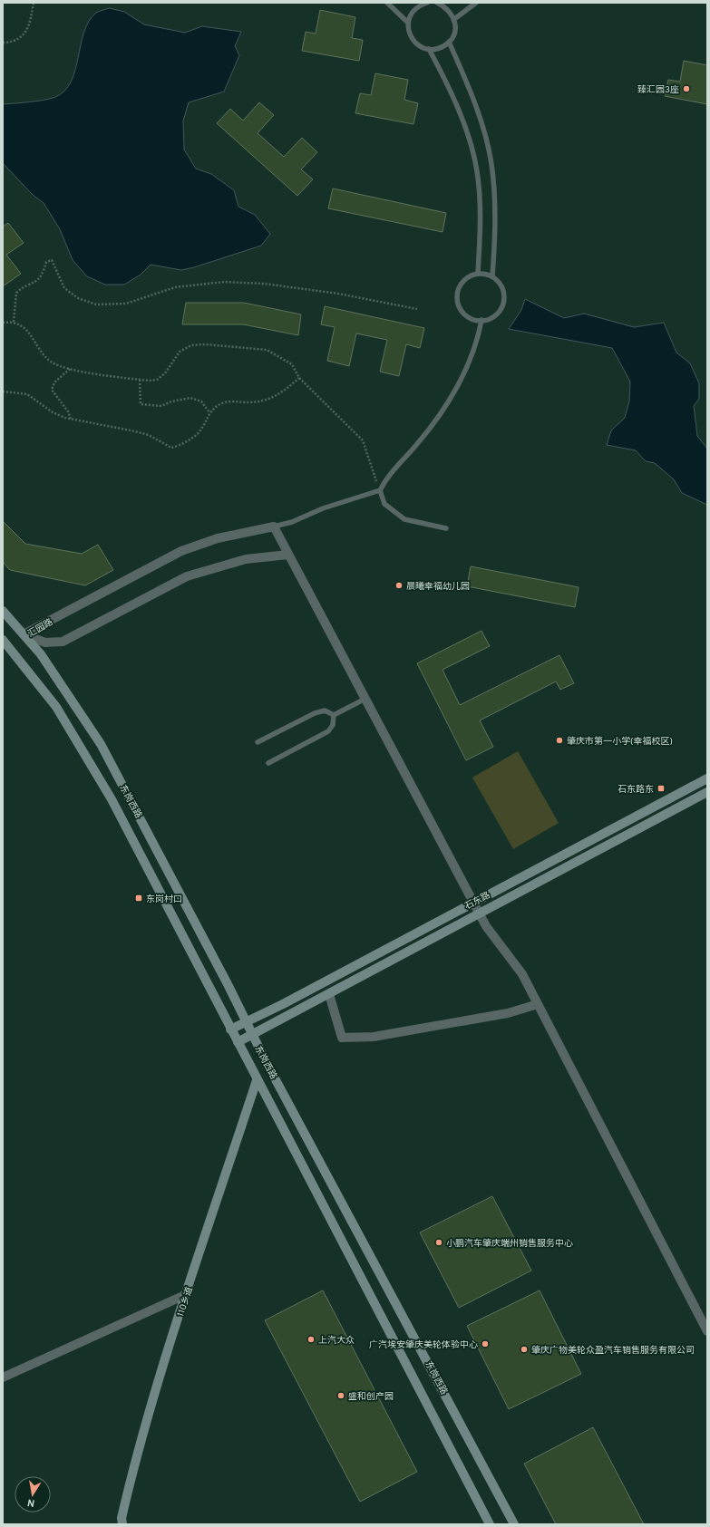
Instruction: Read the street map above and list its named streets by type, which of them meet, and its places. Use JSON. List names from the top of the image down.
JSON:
{
  "streets": {
    "main road": ["东岗西路", "石东路", "110乡道"],
    "street": ["汇园路"]
  },
  "crossings": [
    ["汇园路", "东岗西路"],
    ["东岗西路", "石东路"],
    ["东岗西路", "110乡道"]
  ],
  "places": {
    "other": [
      "臻汇园3座",
      "晨曦幸福幼儿园",
      "肇庆市第一小学(幸福校区)",
      "小鹏汽车肇庆端州销售服务中心",
      "上汽大众",
      "广汽埃安肇庆美轮体验中心",
      "肇庆广物美轮众盈汽车销售服务有限公司",
      "盛和创产园"
    ],
    "transit": ["石东路东", "东岗村口"]
  },
  "north": "bottom"
}
